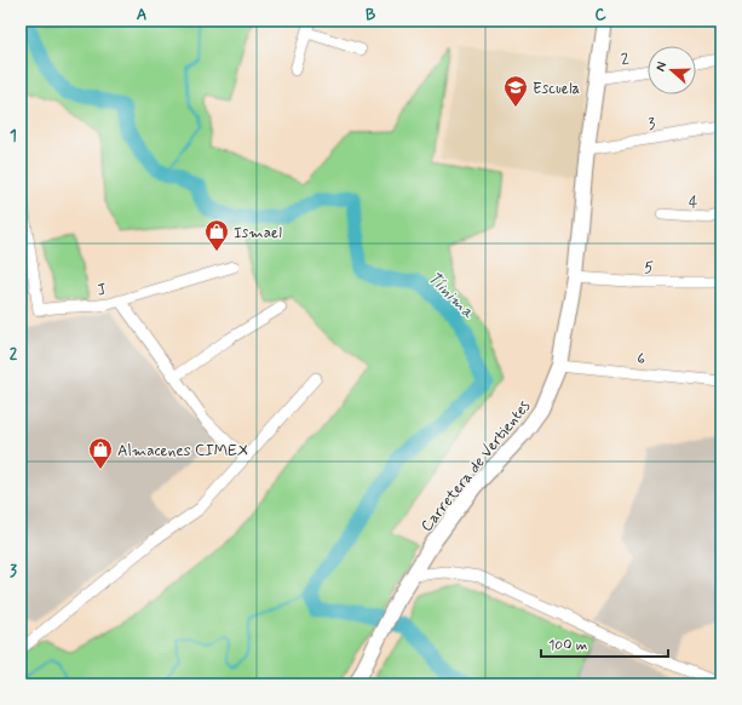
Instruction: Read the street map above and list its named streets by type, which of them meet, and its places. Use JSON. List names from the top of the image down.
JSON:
{
  "streets": {
    "main road": ["Carretera de Vertientes"],
    "street": [
      "2",
      "3",
      "4",
      "5",
      "J",
      "6"
    ]
  },
  "crossings": [
    ["2", "Carretera de Vertientes"],
    ["3", "Carretera de Vertientes"],
    ["5", "Carretera de Vertientes"],
    ["6", "Carretera de Vertientes"]
  ],
  "water": ["Tíinima"],
  "places": {
    "school or university": ["Escuela"],
    "shop": ["Ismael", "Almacenes CIMEX"]
  },
  "scale_bar": "100 m",
  "north": "left",
  "grid": {
    "columns": ["A", "B", "C"],
    "rows": ["1", "2", "3"]
  }
}
